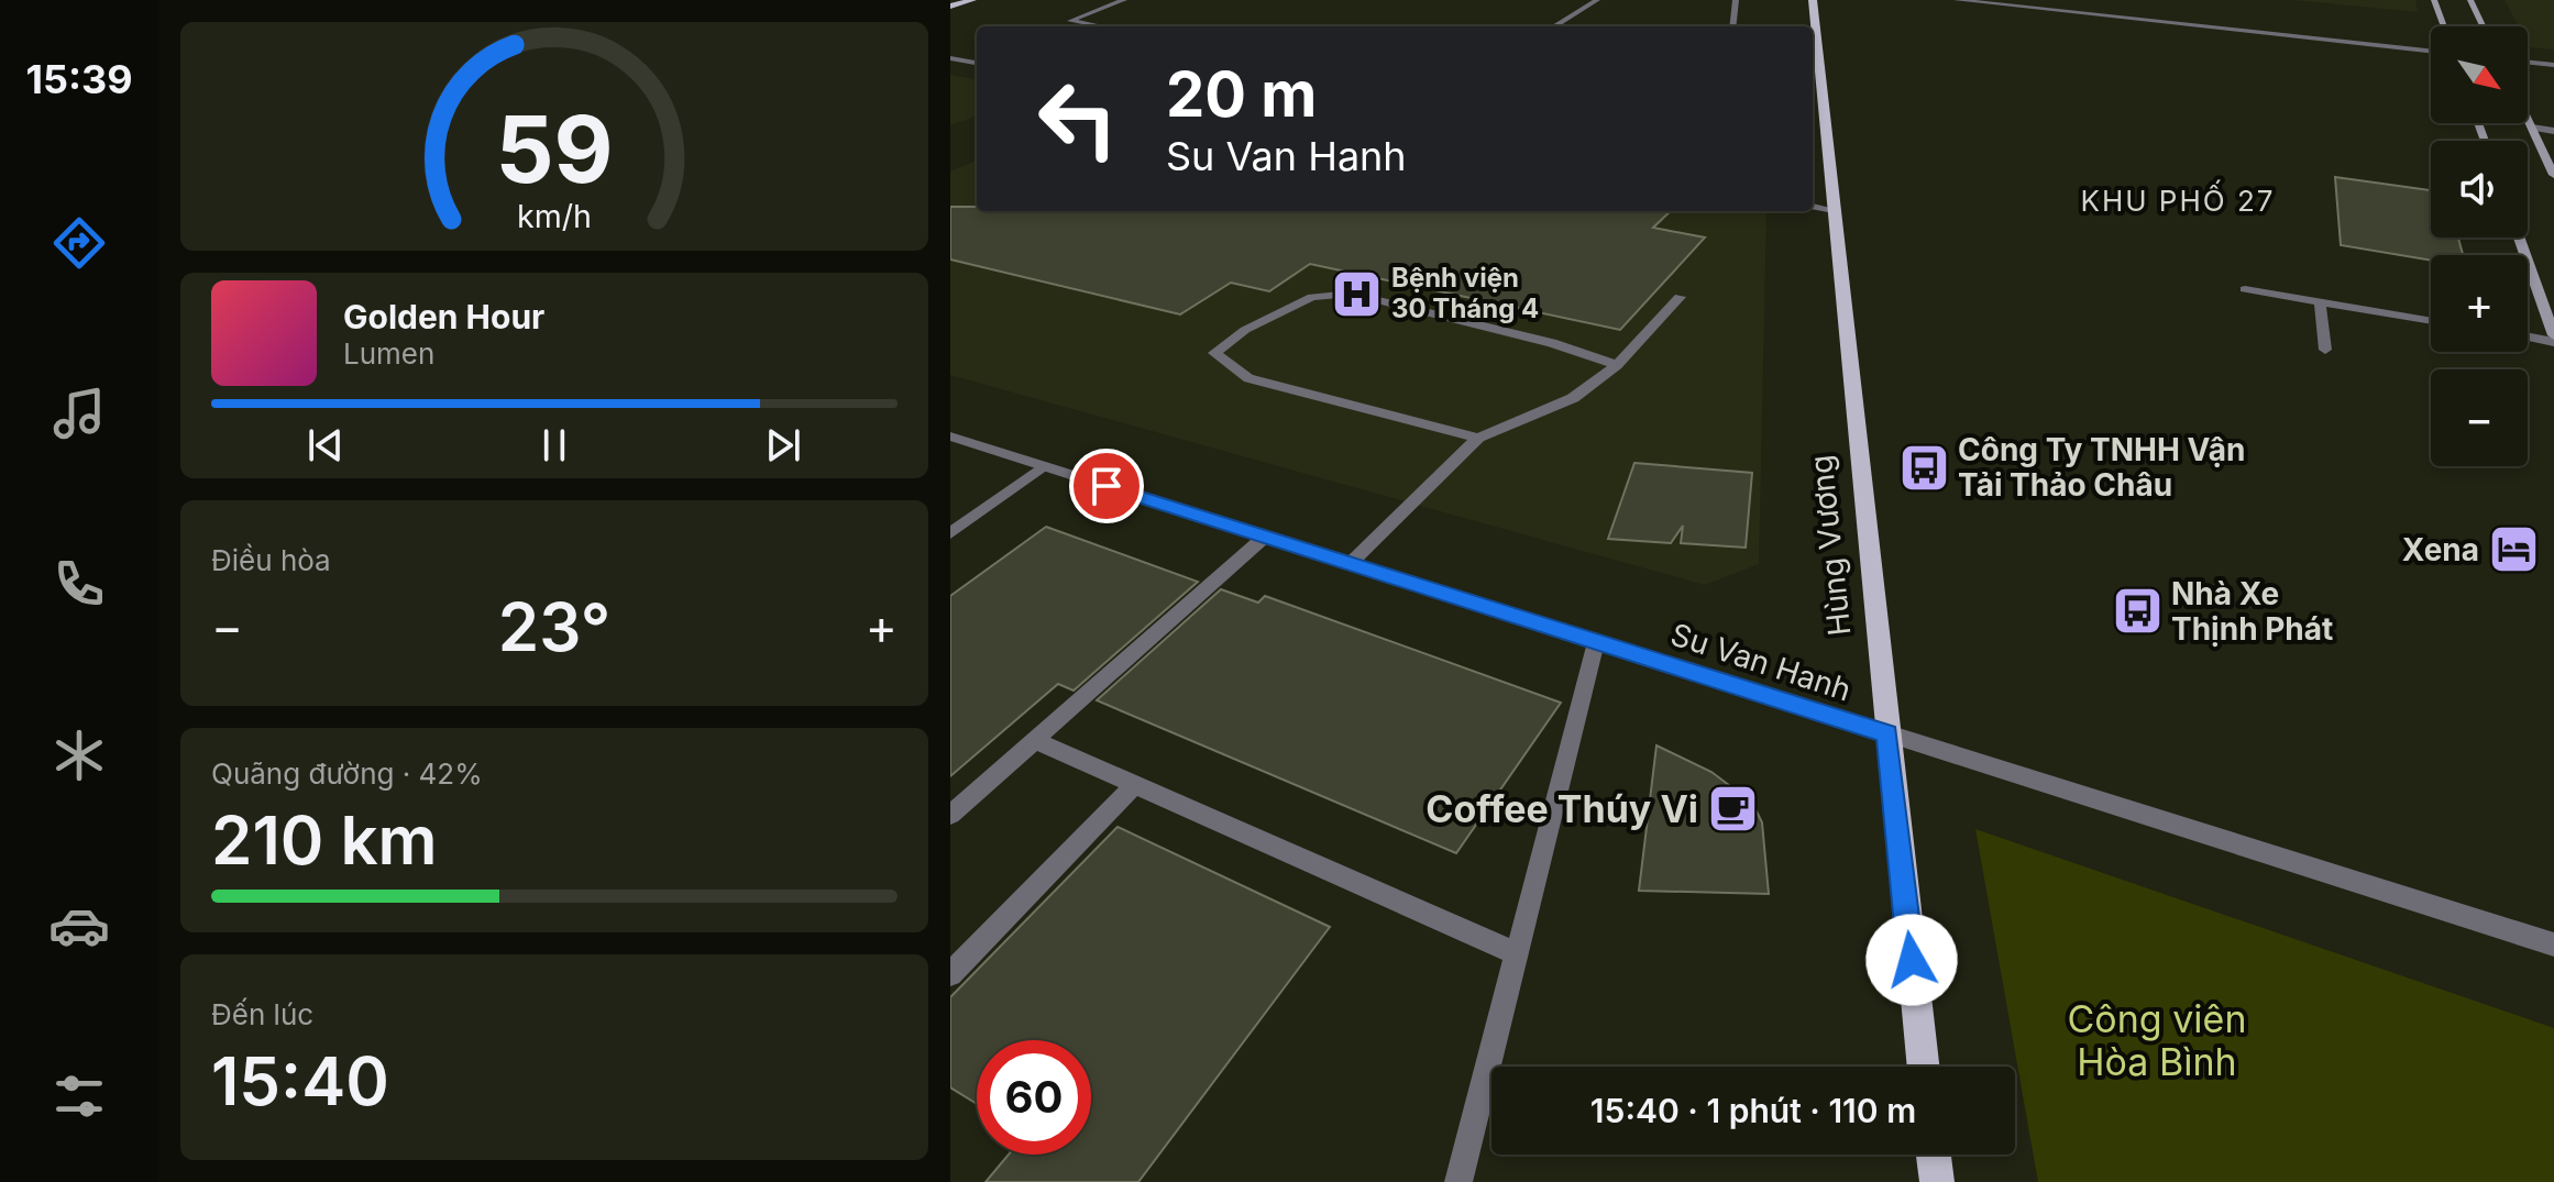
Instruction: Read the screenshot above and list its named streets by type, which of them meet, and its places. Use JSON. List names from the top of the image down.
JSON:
{
  "streets": {
    "main road": ["Hùng Vương"],
    "street": ["Su Van Hanh"]
  },
  "crossings": [
    ["Hùng Vương", "Su Van Hanh"]
  ],
  "districts": ["KHU PHỐ 27"],
  "parks": ["Công viên Hòa Bình"],
  "places": {
    "hospital": ["Bệnh viện 30 Tháng 4"],
    "bus stop": ["Công Ty TNHH Vận Tải Thảo Châu", "Nhà Xe Thịnh Phát"],
    "hotel": ["Xena"],
    "cafe": ["Coffee Thúy Vi"]
  },
  "north": "bottom right",
  "page": {
    "tabs": "15:39",
    "map_buttons": ["+", "−"],
    "turn": ["20 m", "Su Van Hanh"],
    "song": ["Golden Hour", "Lumen"],
    "tile": [
      "Điều hòa",
      ["Quãng đường · 42%", "210 km"],
      ["Đến lúc", "15:40"]
    ],
    "heat": ["−", "23°", "+"],
    "limit": "60",
    "trip": "15:40 · 1 phút · 110 m",
    "gauge": ["59", "km/h"]
  }
}
